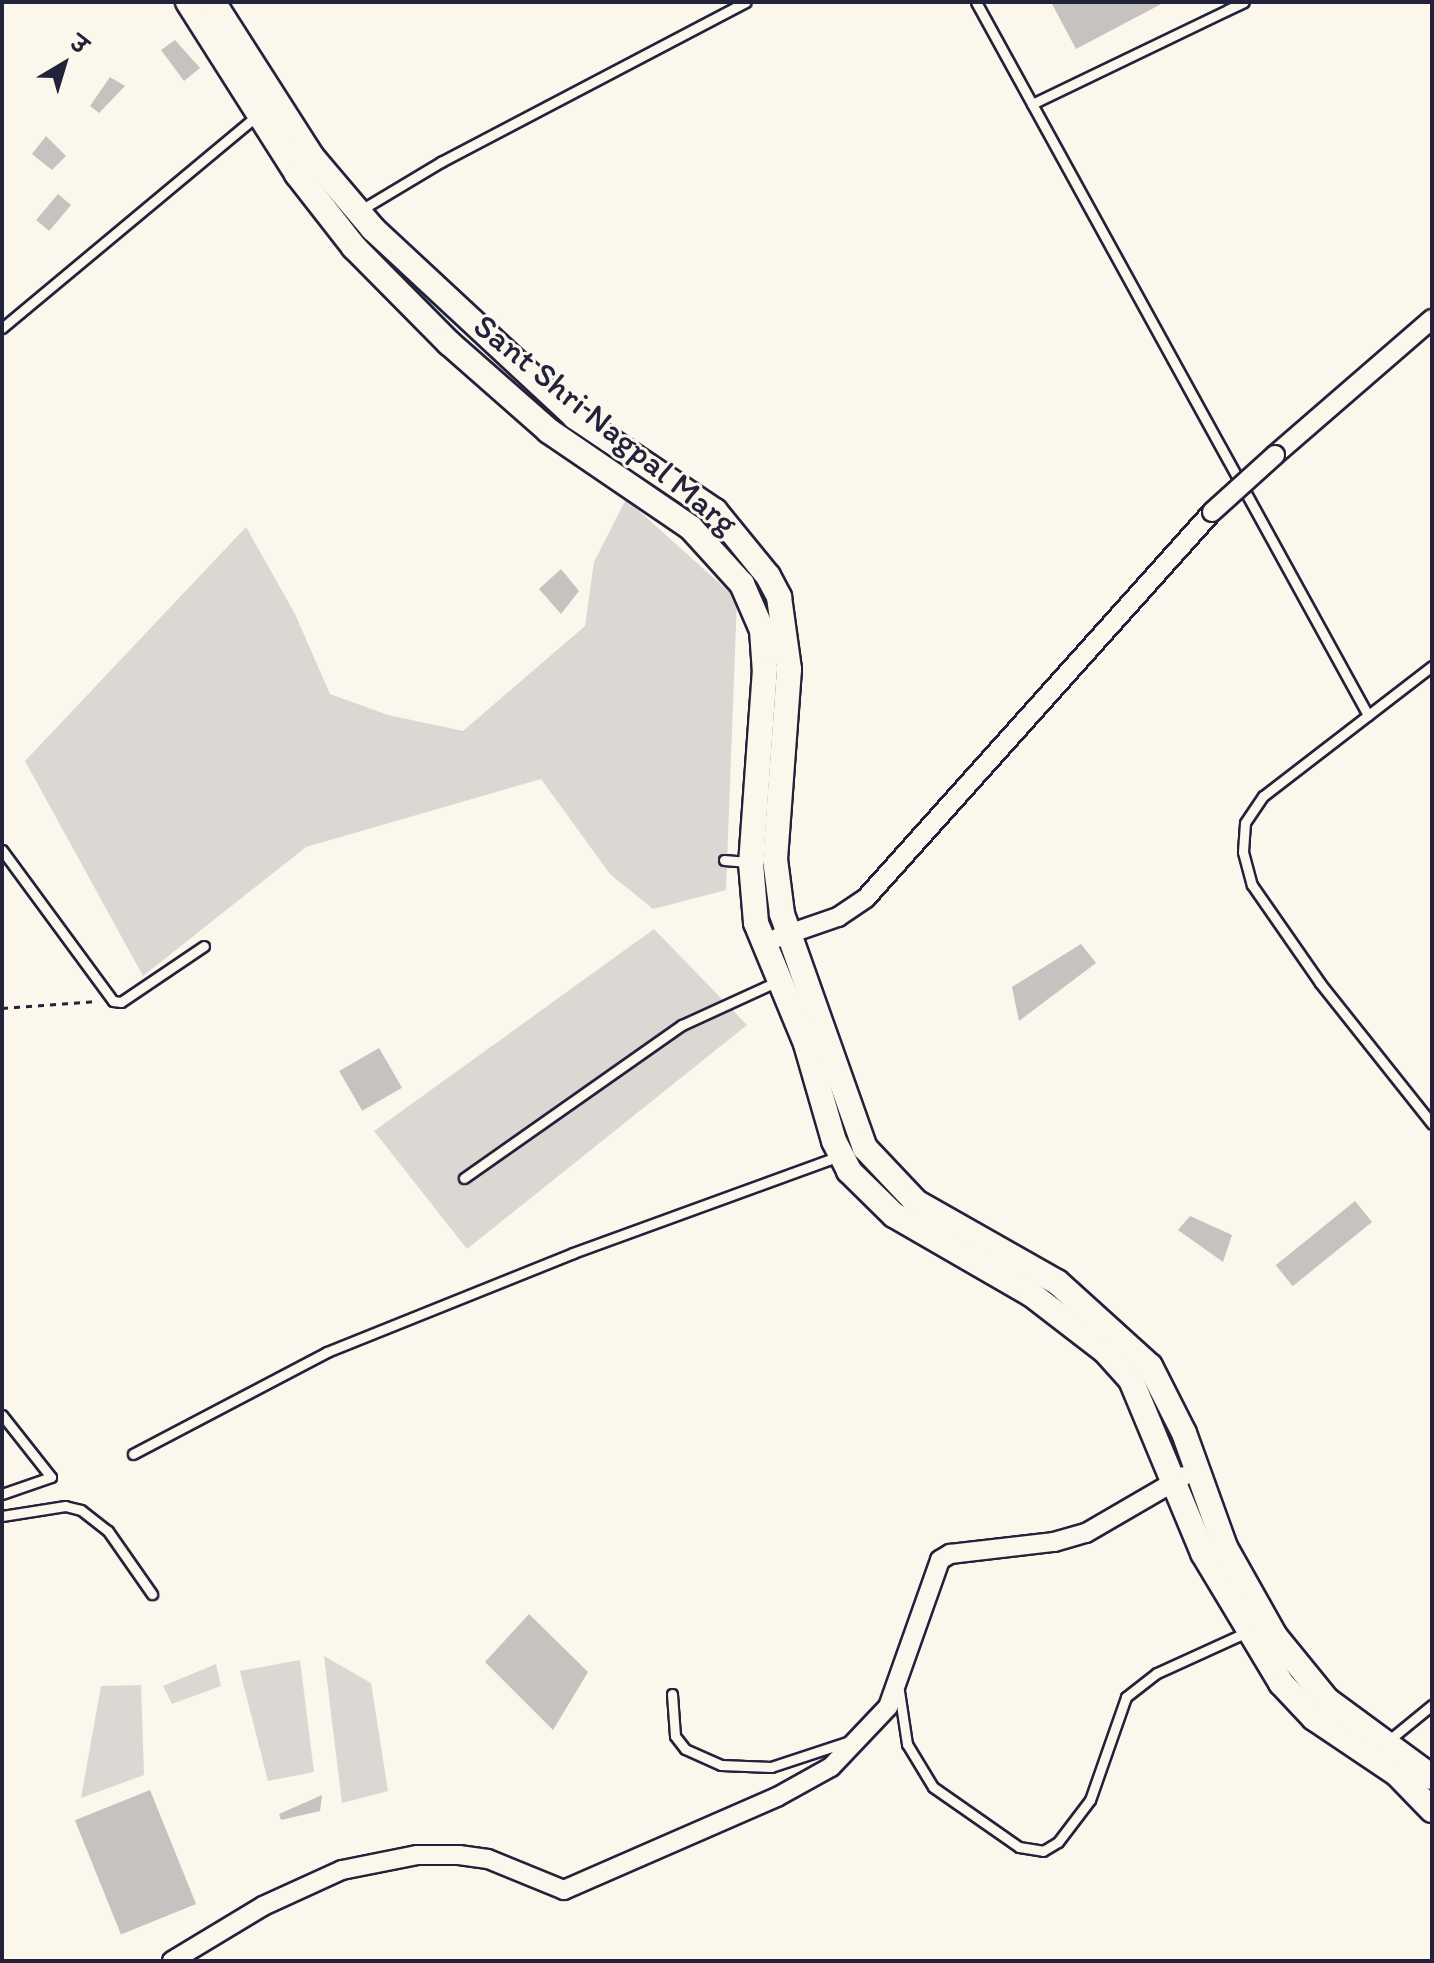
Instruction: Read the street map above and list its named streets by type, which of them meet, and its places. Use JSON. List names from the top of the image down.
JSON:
{
  "streets": {
    "street": ["Sant Shri Nagpal Marg"]
  },
  "north": "top right"
}
